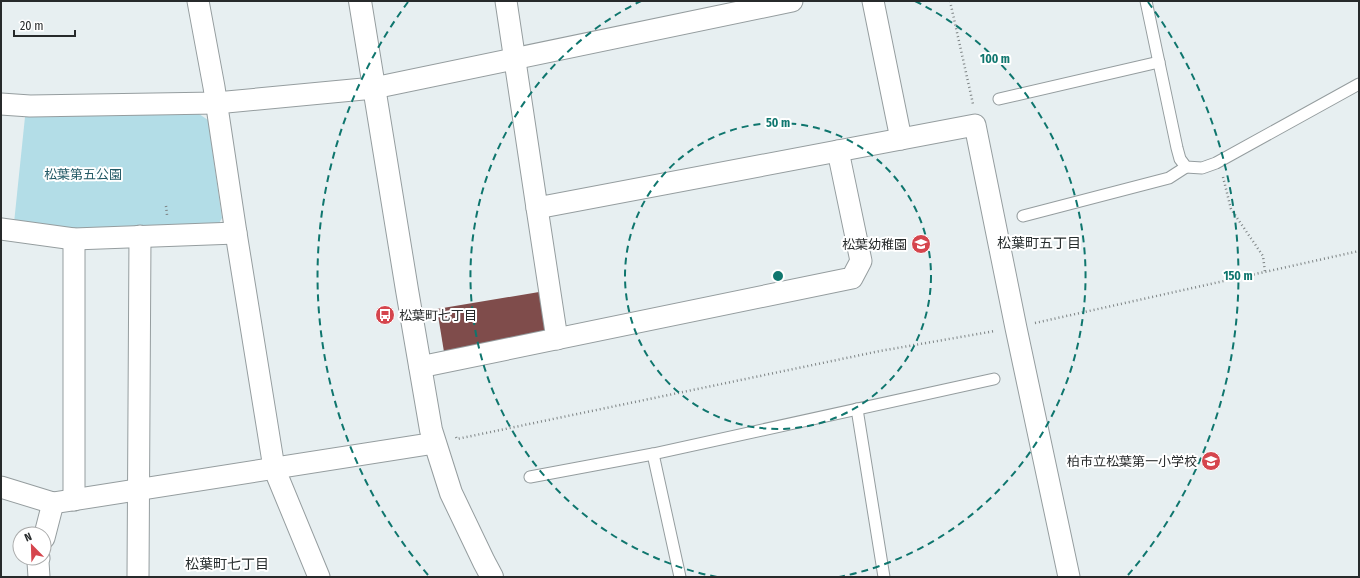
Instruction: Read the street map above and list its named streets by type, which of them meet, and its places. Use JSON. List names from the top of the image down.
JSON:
{
  "districts": ["松葉町五丁目", "松葉町七丁目"],
  "parks": ["松葉第五公園"],
  "places": {
    "school or university": ["松葉幼稚園", "柏市立松葉第一小学校"],
    "bus stop": ["松葉町七丁目"]
  },
  "scale_bar": "20 m",
  "north": "top left",
  "rings": ["100 m", "50 m", "150 m"]
}
